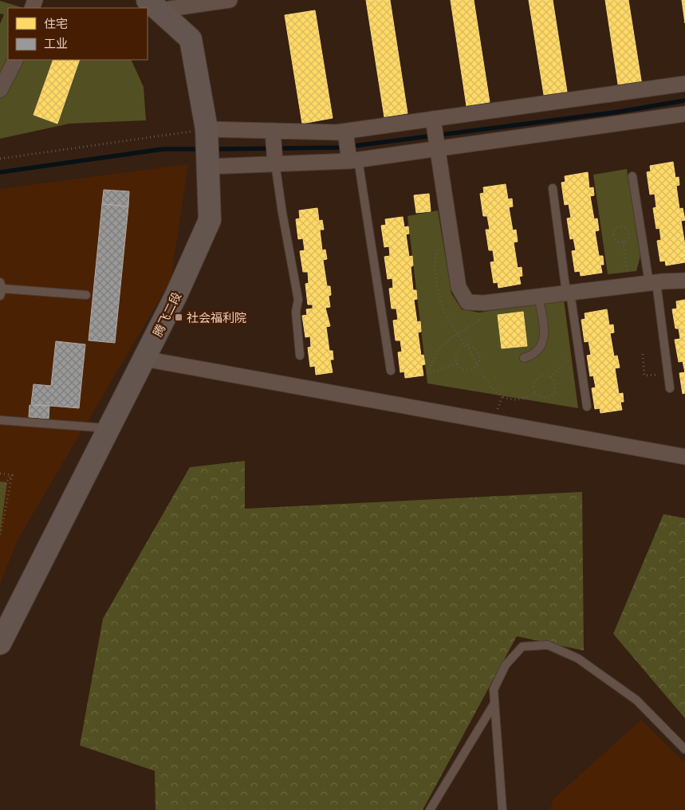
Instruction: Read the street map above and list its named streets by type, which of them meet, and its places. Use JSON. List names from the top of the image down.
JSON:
{
  "streets": {
    "street": ["腾飞二段"]
  },
  "places": {
    "transit": ["社会福利院"]
  },
  "legend": ["住宅", "工业"]
}
